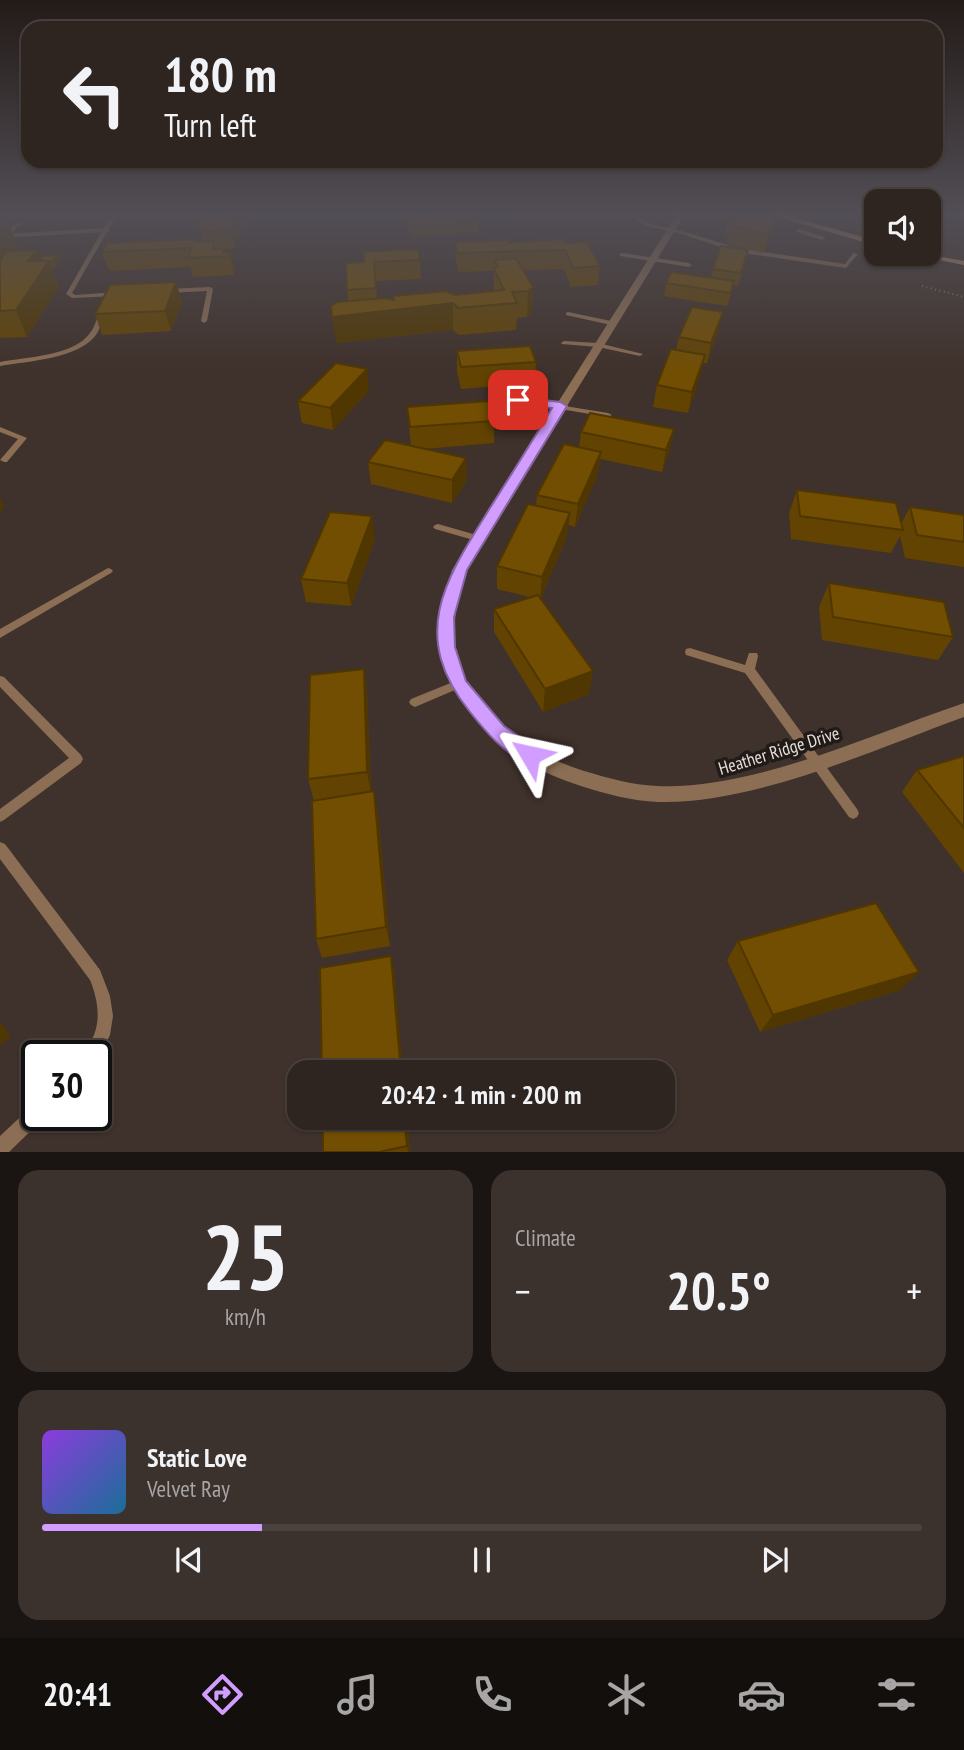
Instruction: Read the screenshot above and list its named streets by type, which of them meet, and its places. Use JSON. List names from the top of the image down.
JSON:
{
  "streets": {
    "street": ["Heather Ridge Drive"]
  },
  "page": {
    "turn": ["180 m", "Turn left"],
    "limit": "30",
    "trip": "20:42 · 1 min · 200 m",
    "tile": [
      ["25", "km/h"],
      "Climate"
    ],
    "heat": ["−", "20.5°", "+"],
    "song": ["Static Love", "Velvet Ray"],
    "tabs": "20:41"
  }
}
